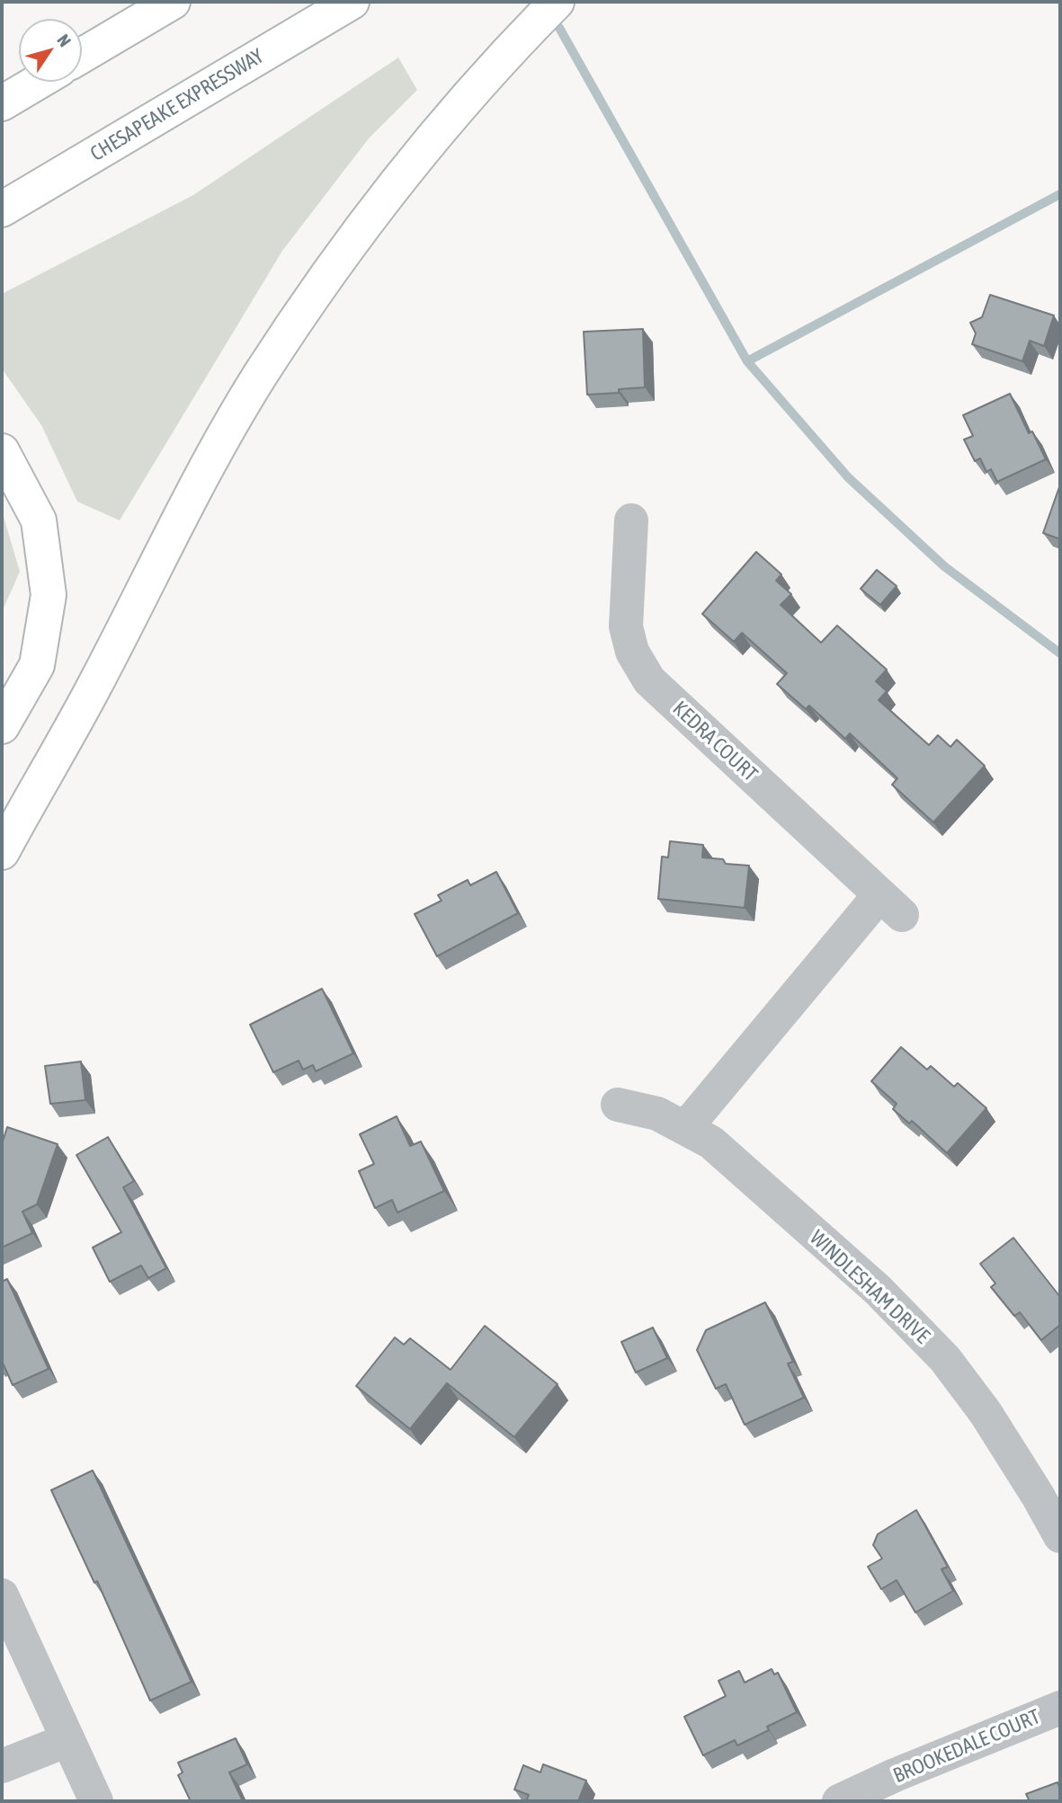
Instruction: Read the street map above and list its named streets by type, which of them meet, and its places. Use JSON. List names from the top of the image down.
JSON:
{
  "streets": {
    "highway": ["CHESAPEAKE EXPRESSWAY"],
    "street": ["KEDRA COURT", "WINDLESHAM DRIVE", "BROOKEDALE COURT"]
  },
  "crossings": [
    ["KEDRA COURT", "WINDLESHAM DRIVE"]
  ],
  "north": "top right"
}
